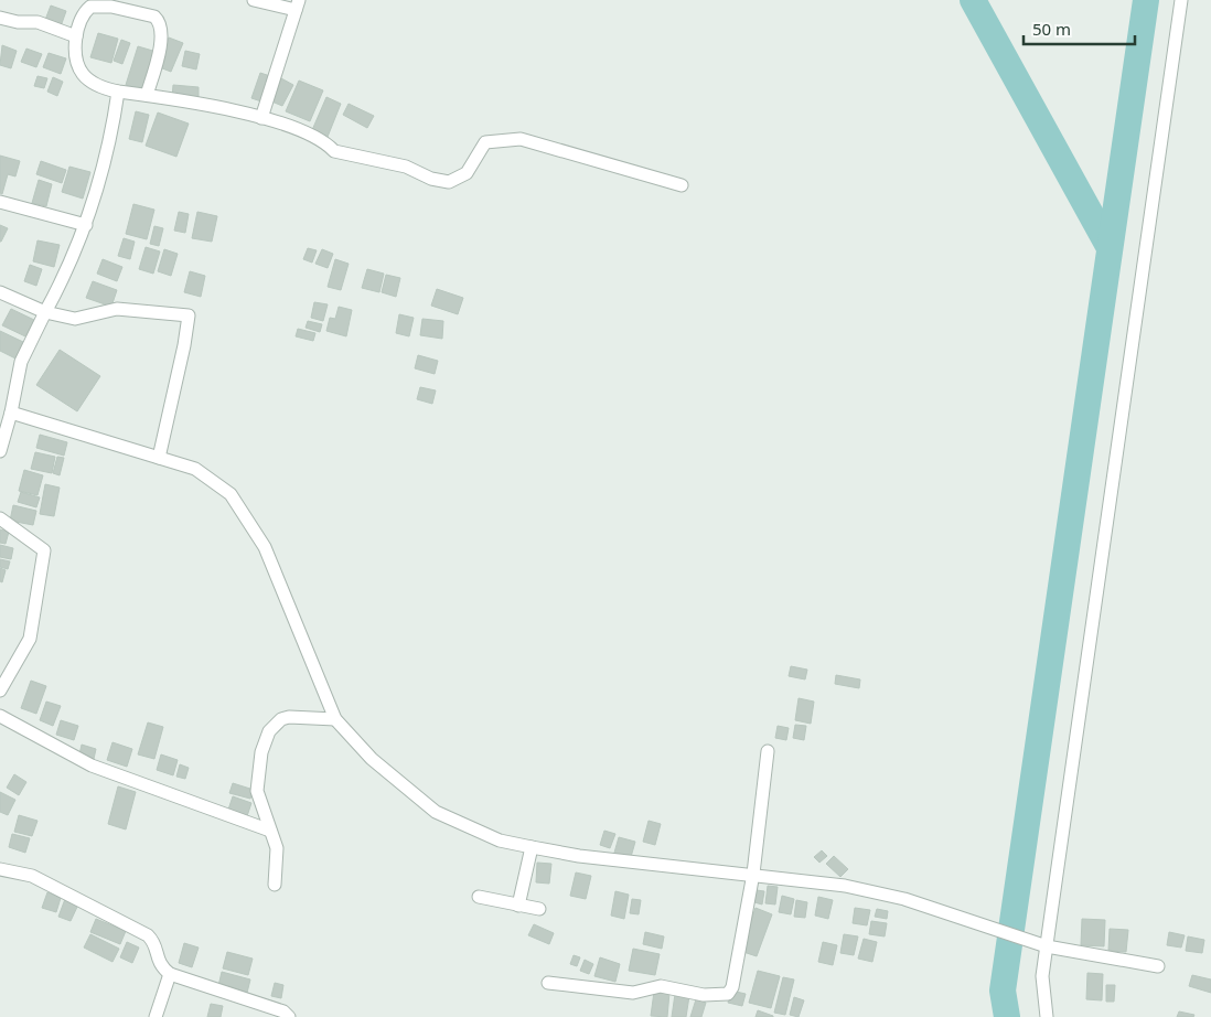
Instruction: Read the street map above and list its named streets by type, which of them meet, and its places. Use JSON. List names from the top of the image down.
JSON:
{
  "scale_bar": "50 m"
}
